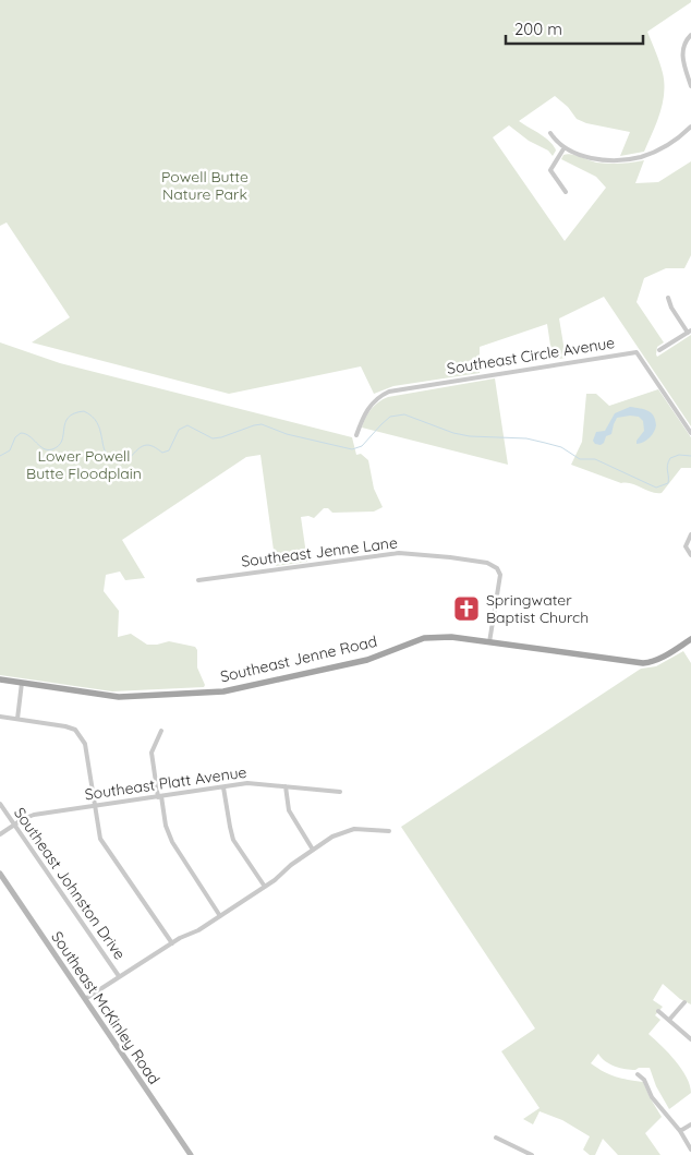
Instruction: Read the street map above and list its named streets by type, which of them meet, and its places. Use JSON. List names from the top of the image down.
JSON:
{
  "streets": {
    "main road": ["Southeast Jenne Road"],
    "street": [
      "Southeast Circle Avenue",
      "Southeast Jenne Lane",
      "Southeast Platt Avenue",
      "Southeast Johnston Drive",
      "Southeast McKinley Road"
    ]
  },
  "crossings": [
    ["Southeast Jenne Lane", "Southeast Jenne Road"],
    ["Southeast Platt Avenue", "Southeast Johnston Drive"]
  ],
  "parks": ["Powell Butte Nature Park", "Lower Powell Butte Floodplain"],
  "places": {
    "church": ["Springwater Baptist Church"]
  },
  "scale_bar": "200 m"
}
